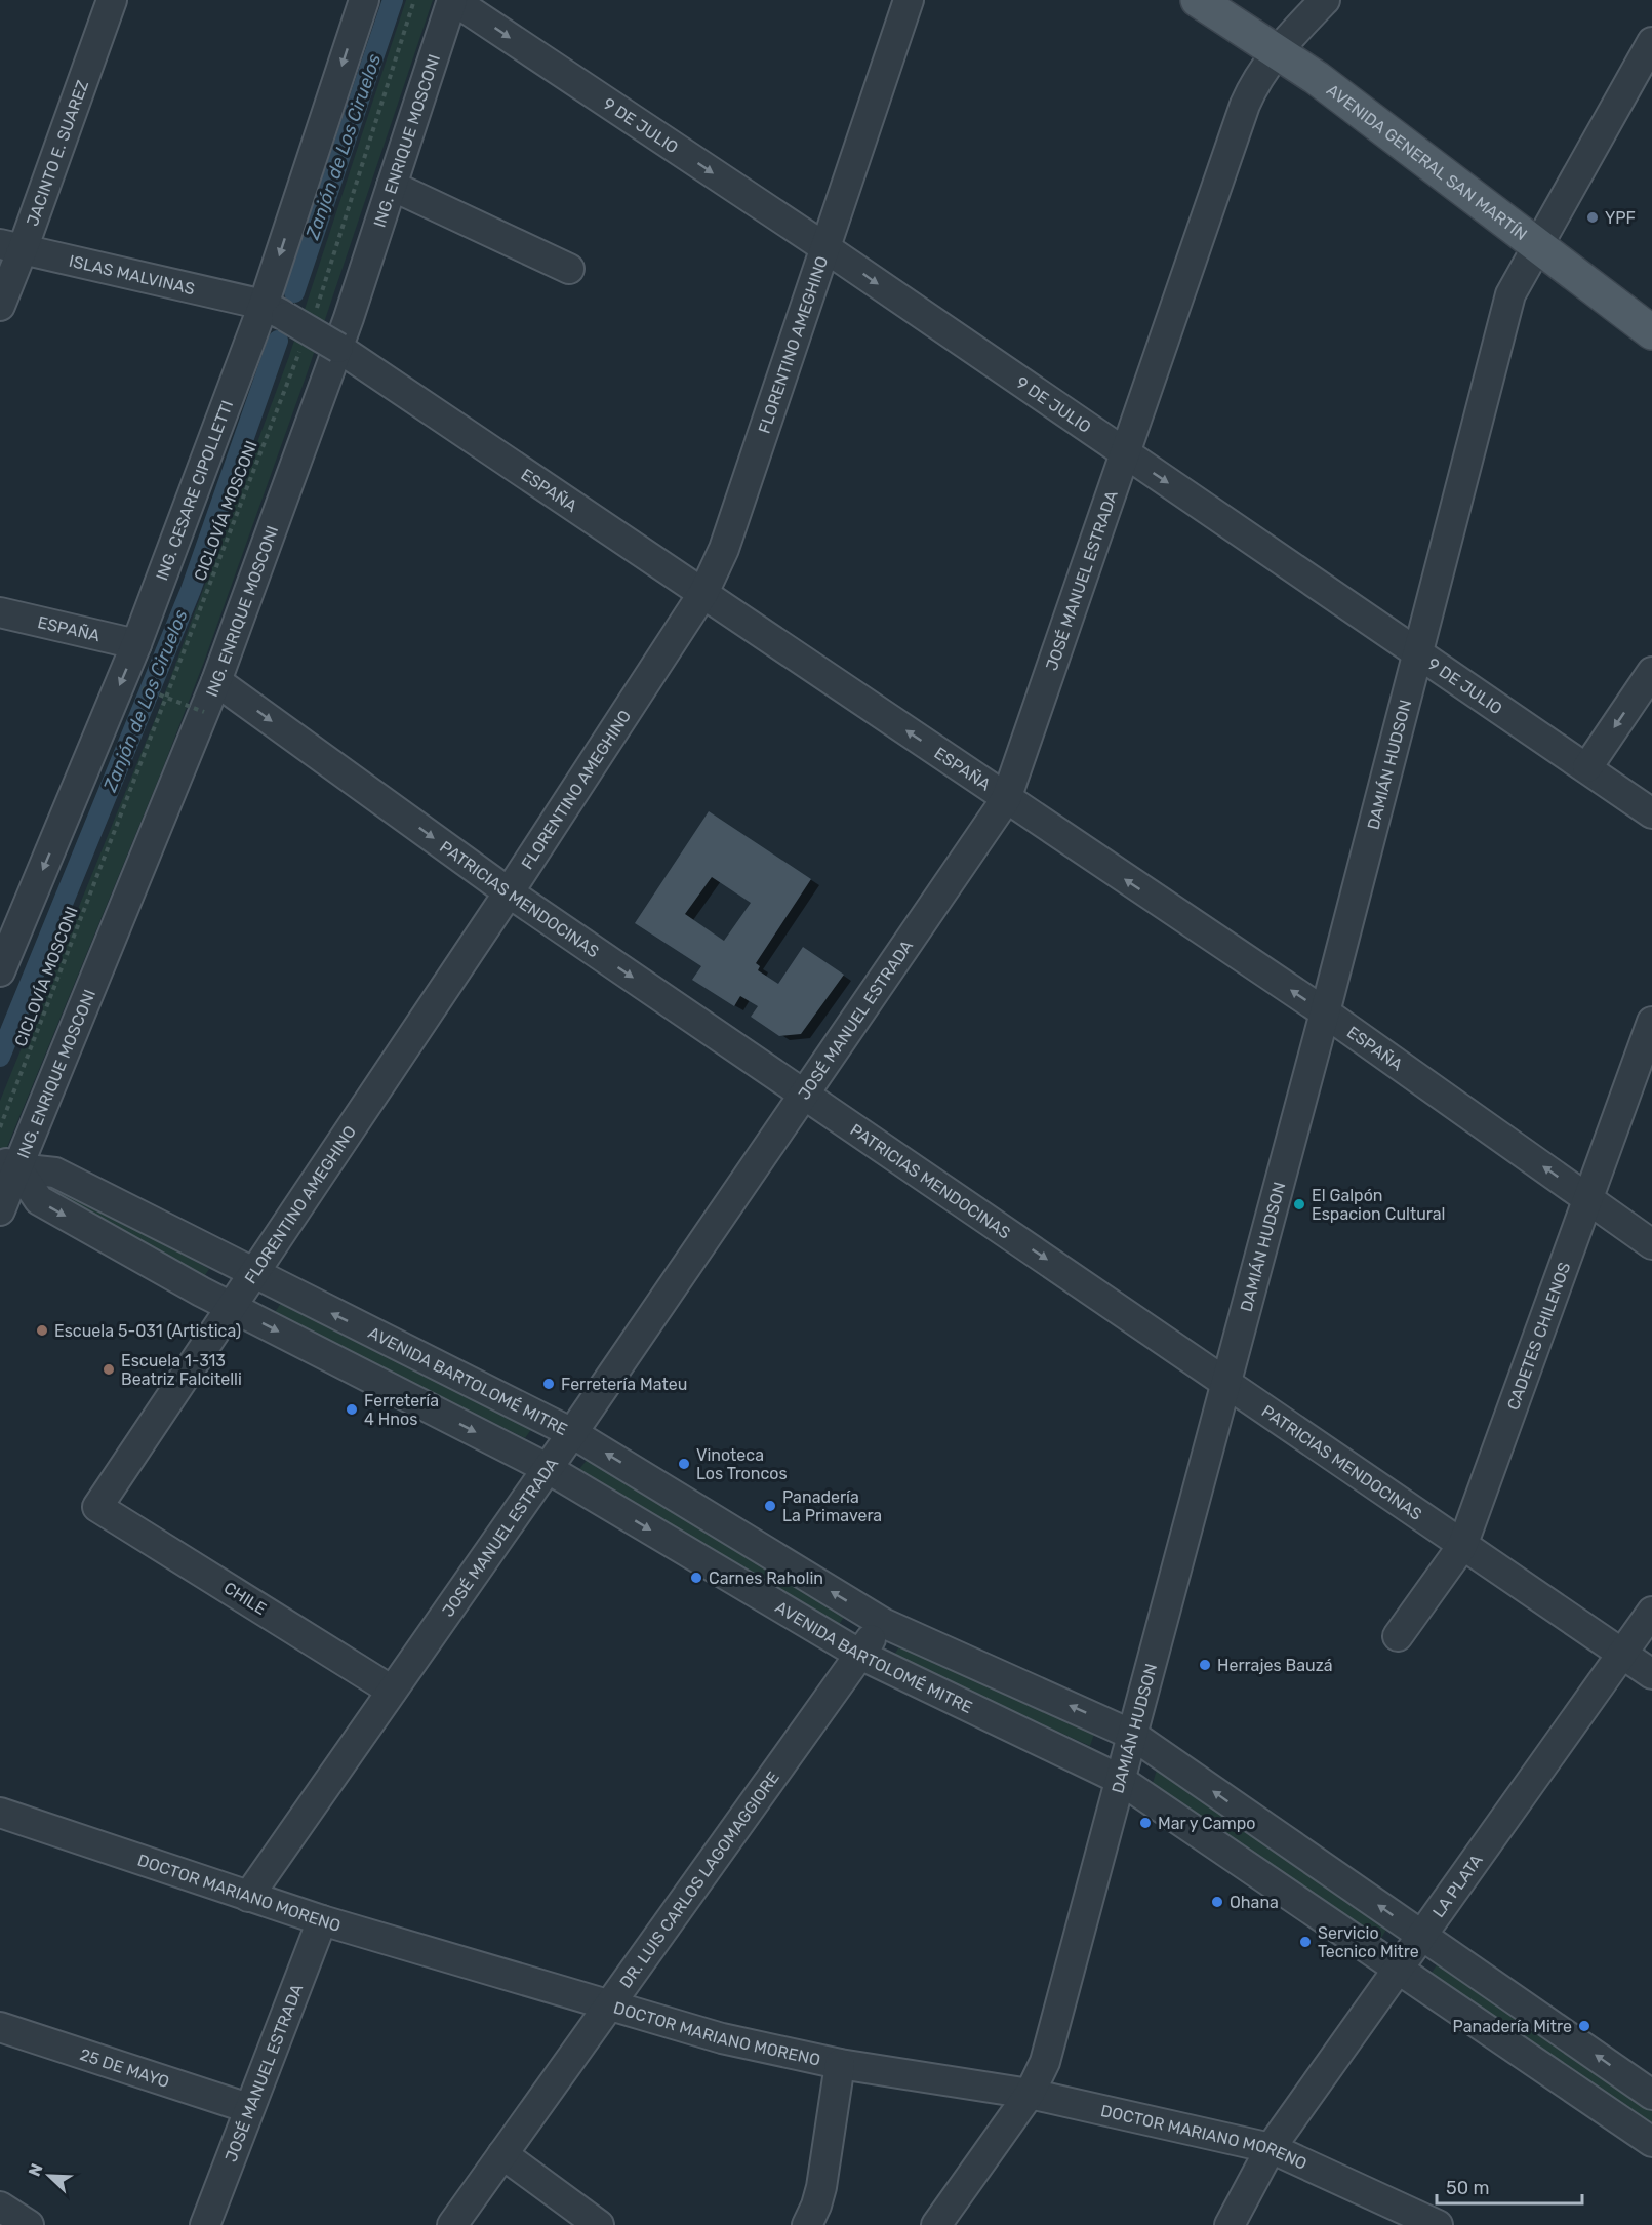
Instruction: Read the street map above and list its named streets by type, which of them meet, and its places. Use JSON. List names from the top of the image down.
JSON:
{
  "streets": {
    "main road": ["AVENIDA GENERAL SAN MARTÍN"],
    "street": [
      "9 DE JULIO",
      "ING. ENRIQUE MOSCONI",
      "JACINTO E. SUAREZ",
      "ISLAS MALVINAS",
      "FLORENTINO AMEGHINO",
      "ESPAÑA",
      "ING. CESARE CIPOLLETTI",
      "JOSÉ MANUEL ESTRADA",
      "DAMIÁN HUDSON",
      "PATRICIAS MENDOCINAS",
      "CADETES CHILENOS",
      "AVENIDA BARTOLOMÉ MITRE",
      "CHILE",
      "DR. LUIS CARLOS LAGOMAGGIORE",
      "LA PLATA",
      "DOCTOR MARIANO MORENO",
      "25 DE MAYO"
    ],
    "path": ["CICLOVÍA MOSCONI"]
  },
  "crossings": [
    ["9 DE JULIO", "ING. ENRIQUE MOSCONI"],
    ["9 DE JULIO", "FLORENTINO AMEGHINO"],
    ["9 DE JULIO", "JOSÉ MANUEL ESTRADA"],
    ["9 DE JULIO", "DAMIÁN HUDSON"],
    ["ING. ENRIQUE MOSCONI", "ESPAÑA"],
    ["ING. ENRIQUE MOSCONI", "PATRICIAS MENDOCINAS"],
    ["ING. ENRIQUE MOSCONI", "AVENIDA BARTOLOMÉ MITRE"],
    ["JACINTO E. SUAREZ", "ISLAS MALVINAS"],
    ["AVENIDA GENERAL SAN MARTÍN", "JOSÉ MANUEL ESTRADA"],
    ["AVENIDA GENERAL SAN MARTÍN", "DAMIÁN HUDSON"],
    ["ISLAS MALVINAS", "ESPAÑA"],
    ["ISLAS MALVINAS", "ING. CESARE CIPOLLETTI"],
    ["FLORENTINO AMEGHINO", "ESPAÑA"],
    ["FLORENTINO AMEGHINO", "PATRICIAS MENDOCINAS"],
    ["FLORENTINO AMEGHINO", "AVENIDA BARTOLOMÉ MITRE"],
    ["FLORENTINO AMEGHINO", "CHILE"],
    ["ESPAÑA", "ING. CESARE CIPOLLETTI"],
    ["ESPAÑA", "JOSÉ MANUEL ESTRADA"],
    ["ESPAÑA", "DAMIÁN HUDSON"],
    ["ESPAÑA", "CADETES CHILENOS"],
    ["JOSÉ MANUEL ESTRADA", "PATRICIAS MENDOCINAS"],
    ["JOSÉ MANUEL ESTRADA", "AVENIDA BARTOLOMÉ MITRE"],
    ["JOSÉ MANUEL ESTRADA", "CHILE"],
    ["JOSÉ MANUEL ESTRADA", "DOCTOR MARIANO MORENO"],
    ["JOSÉ MANUEL ESTRADA", "25 DE MAYO"],
    ["DAMIÁN HUDSON", "PATRICIAS MENDOCINAS"],
    ["DAMIÁN HUDSON", "AVENIDA BARTOLOMÉ MITRE"],
    ["DAMIÁN HUDSON", "DOCTOR MARIANO MORENO"],
    ["PATRICIAS MENDOCINAS", "CADETES CHILENOS"],
    ["PATRICIAS MENDOCINAS", "LA PLATA"],
    ["AVENIDA BARTOLOMÉ MITRE", "DR. LUIS CARLOS LAGOMAGGIORE"],
    ["AVENIDA BARTOLOMÉ MITRE", "LA PLATA"],
    ["DR. LUIS CARLOS LAGOMAGGIORE", "DOCTOR MARIANO MORENO"],
    ["LA PLATA", "DOCTOR MARIANO MORENO"]
  ],
  "one_way": [
    "9 DE JULIO",
    "ESPAÑA",
    "ING. CESARE CIPOLLETTI",
    "PATRICIAS MENDOCINAS"
  ],
  "water": ["Zanjón de Los Ciruelos"],
  "places": [
    "YPF",
    "El Galpón Espacion Cultural",
    "Escuela 5-031 (Artistica)",
    "Escuela 1-313 Beatriz Falcitelli",
    "Ferretería Mateu",
    "Ferretería 4 Hnos",
    "Vinoteca Los Troncos",
    "Panadería La Primavera",
    "Carnes Raholin",
    "Herrajes Bauzá",
    "Mar y Campo",
    "Ohana",
    "Servicio Tecnico Mitre",
    "Panadería Mitre"
  ],
  "scale_bar": "50 m",
  "north": "top left"
}
